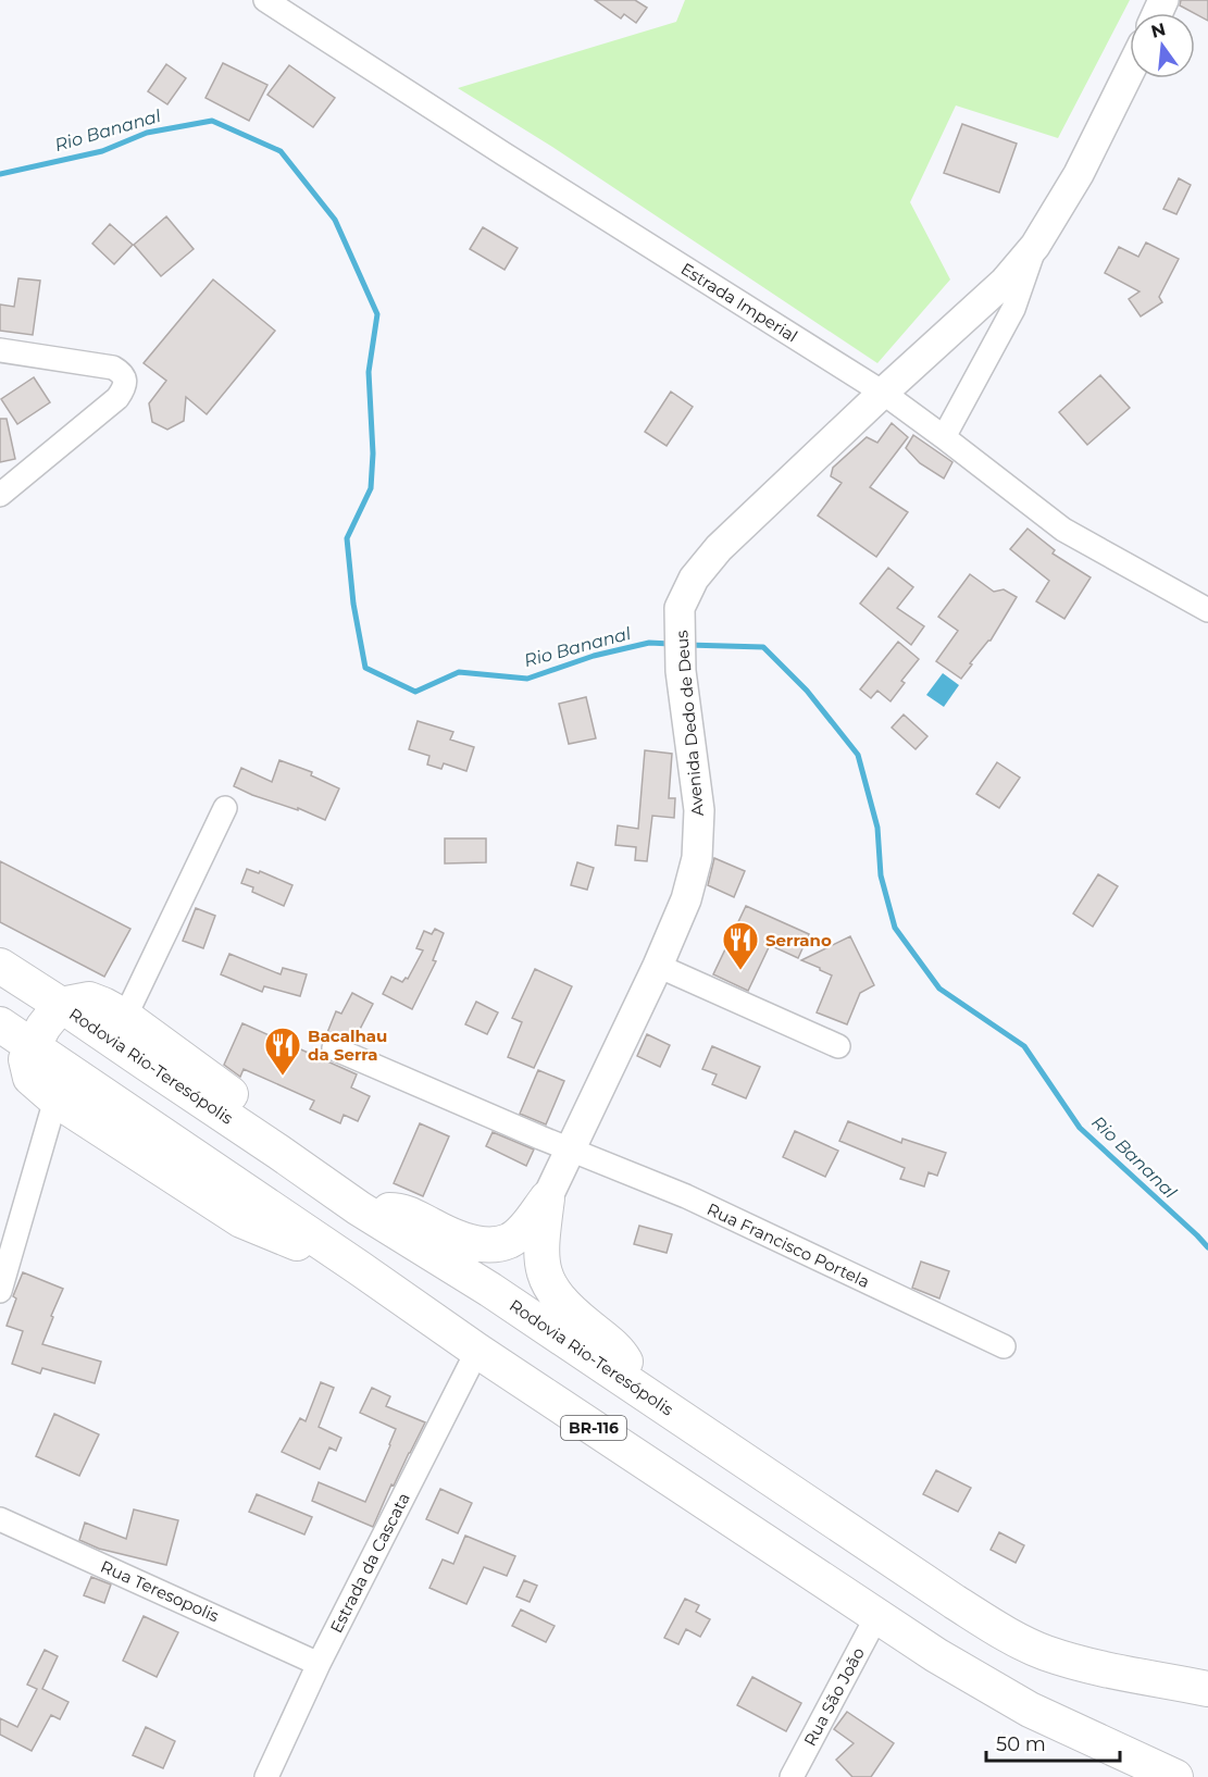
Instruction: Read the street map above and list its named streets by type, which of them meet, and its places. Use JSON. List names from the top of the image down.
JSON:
{
  "streets": {
    "highway": ["Rodovia Rio-Teresópolis", "BR-116"],
    "main road": ["Avenida Dedo de Deus"],
    "street": [
      "Estrada Imperial",
      "Rua Francisco Portela",
      "Estrada da Cascata",
      "Rua Teresopolis",
      "Rua São João"
    ]
  },
  "crossings": [
    ["Estrada Imperial", "Avenida Dedo de Deus"],
    ["Avenida Dedo de Deus", "Rua Francisco Portela"],
    ["BR-116", "Estrada da Cascata"],
    ["BR-116", "Rua São João"],
    ["Estrada da Cascata", "Rua Teresopolis"]
  ],
  "water": ["Rio Bananal"],
  "places": {
    "restaurant": ["Serrano", "Bacalhau da Serra"]
  },
  "scale_bar": "50 m",
  "north": "top"
}
